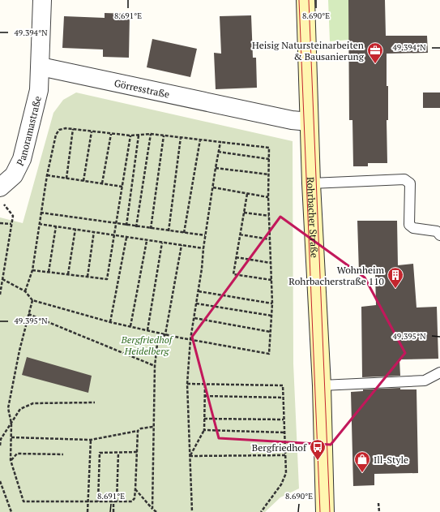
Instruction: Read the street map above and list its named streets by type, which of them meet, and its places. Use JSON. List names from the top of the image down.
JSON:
{
  "streets": {
    "main road": ["Rohrbacher Straße"],
    "street": ["Görresstraße", "Panoramastraße"]
  },
  "crossings": [
    ["Görresstraße", "Panoramastraße"],
    ["Görresstraße", "Rohrbacher Straße"]
  ],
  "parks": ["Bergfriedhof Heidelberg"],
  "places": {
    "office": ["Heisig Natursteinarbeiten & Bausanierung"],
    "building": ["Wohnheim Rohrbacherstraße 110"],
    "bus stop": ["Bergfriedhof"],
    "shop": ["Ill-Style"]
  },
  "coordinates": [
    "8.691°E",
    "8.690°E",
    "49.394°N",
    "49.395°N"
  ]
}
